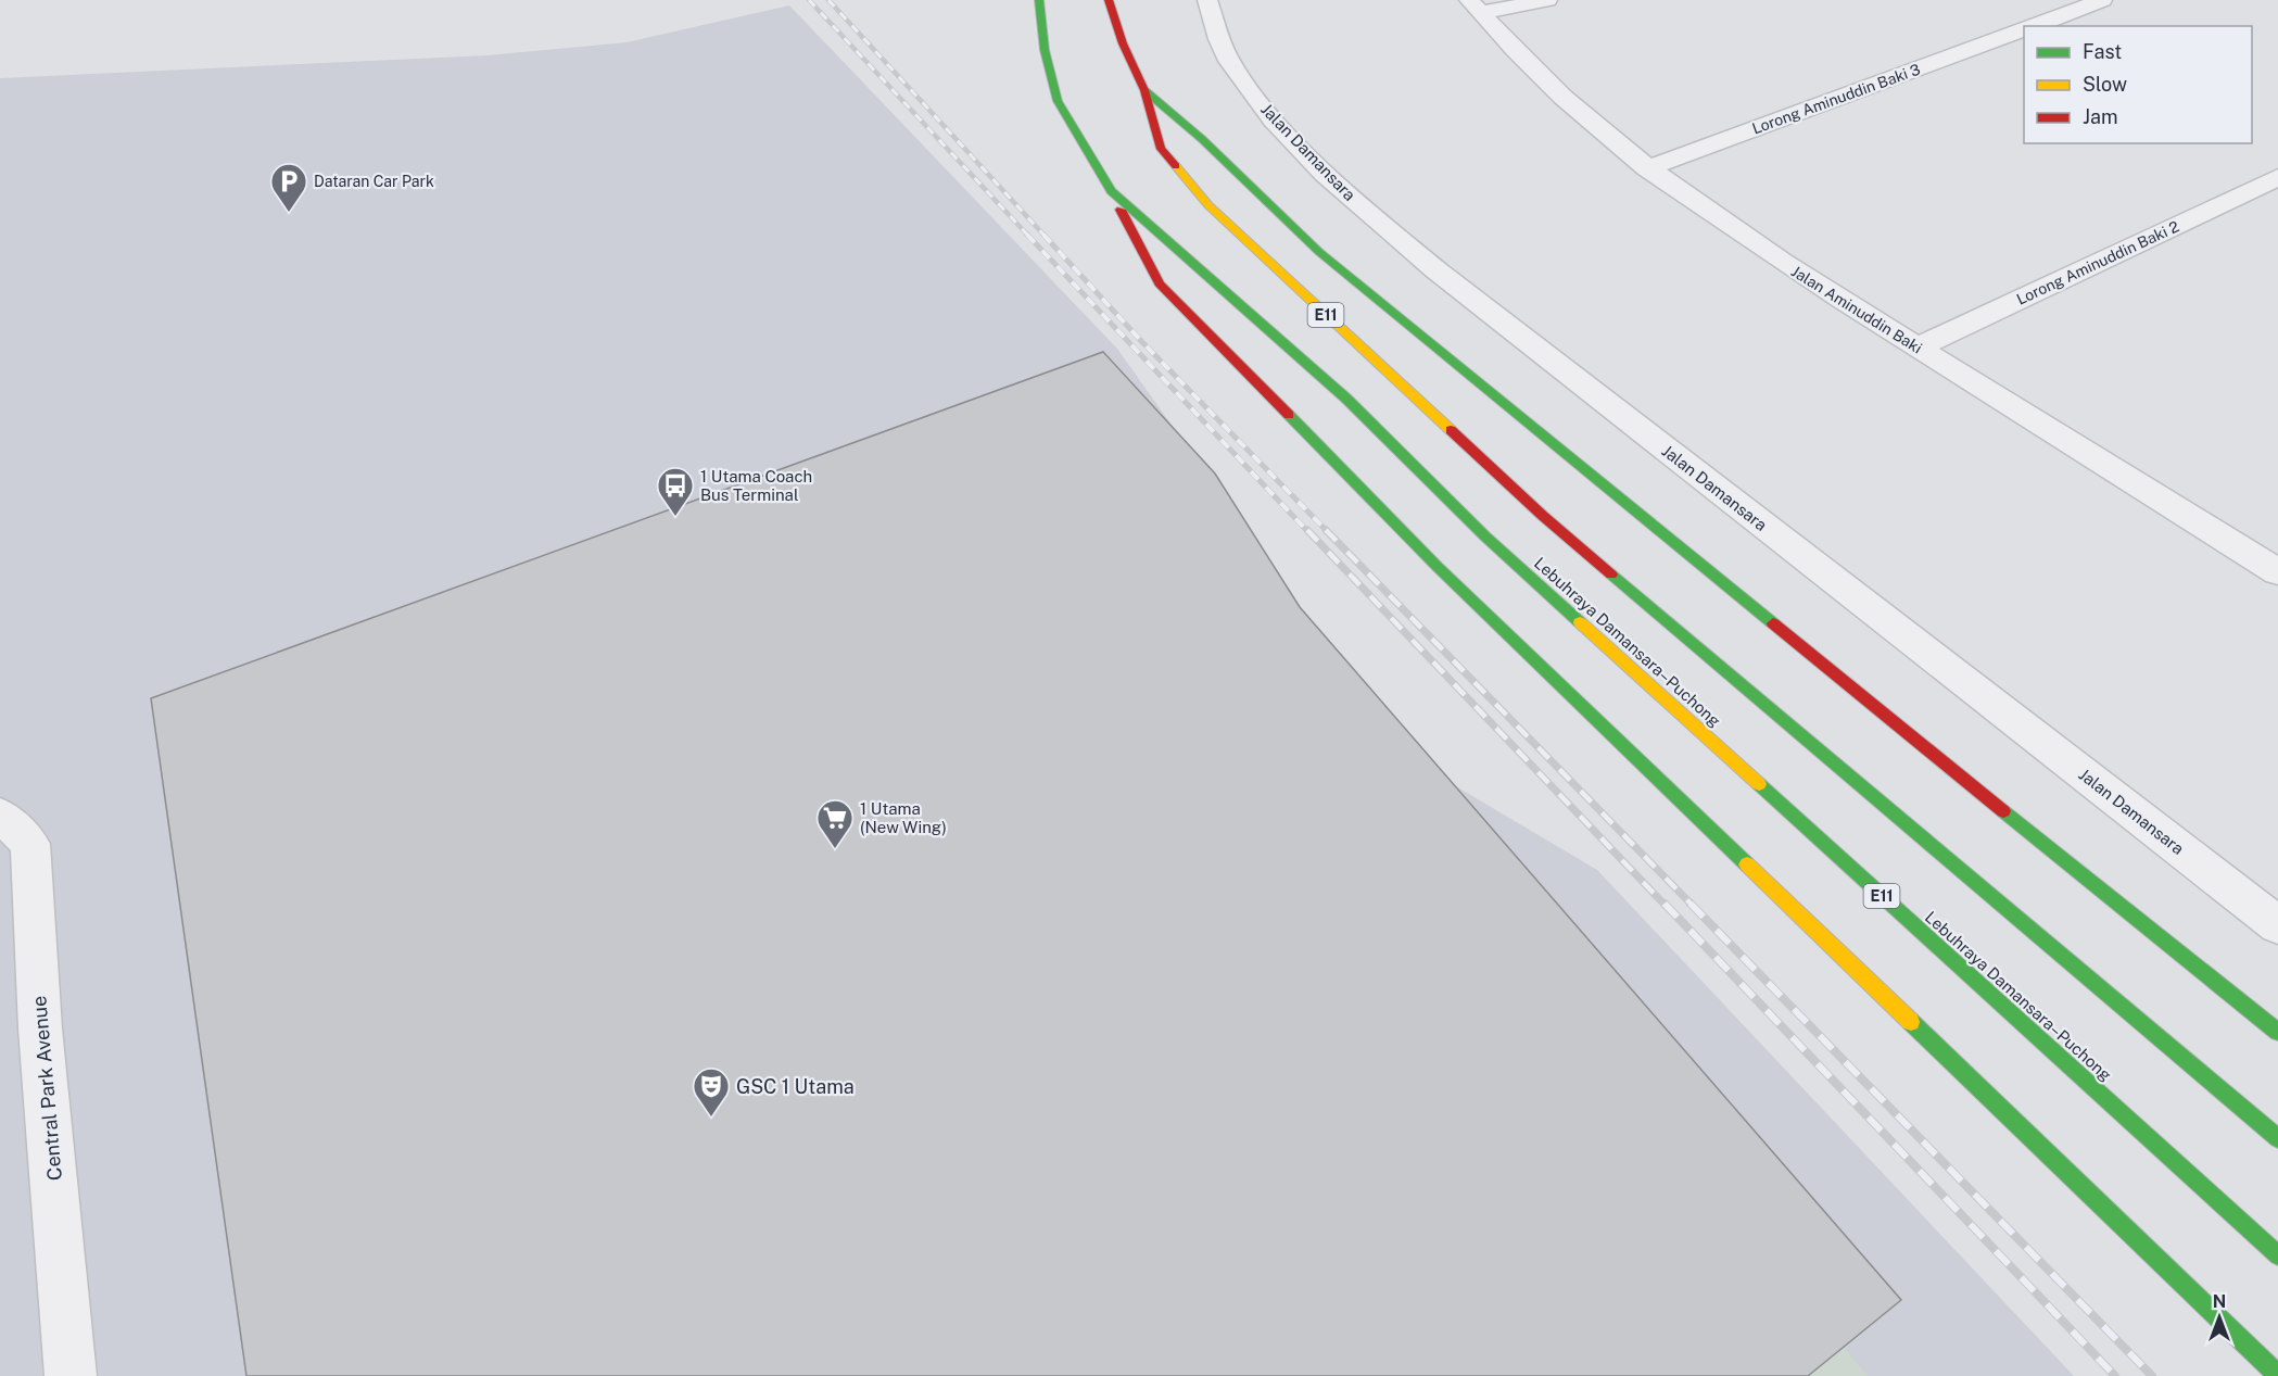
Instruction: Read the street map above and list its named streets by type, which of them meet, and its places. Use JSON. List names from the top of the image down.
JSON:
{
  "streets": {
    "highway": ["E11", "Lebuhraya Damansara–Puchong"],
    "street": [
      "Lorong Aminuddin Baki 3",
      "Jalan Damansara",
      "Lorong Aminuddin Baki 2",
      "Jalan Aminuddin Baki",
      "Central Park Avenue"
    ]
  },
  "crossings": [
    ["Lorong Aminuddin Baki 3", "Jalan Aminuddin Baki"],
    ["Lorong Aminuddin Baki 2", "Jalan Aminuddin Baki"]
  ],
  "places": {
    "parking": ["Dataran Car Park"],
    "bus stop": ["1 Utama Coach Bus Terminal"],
    "supermarket": ["1 Utama (New Wing)"],
    "theatre": ["GSC 1 Utama"]
  },
  "legend": ["Fast", "Slow", "Jam"],
  "north": "top"
}
